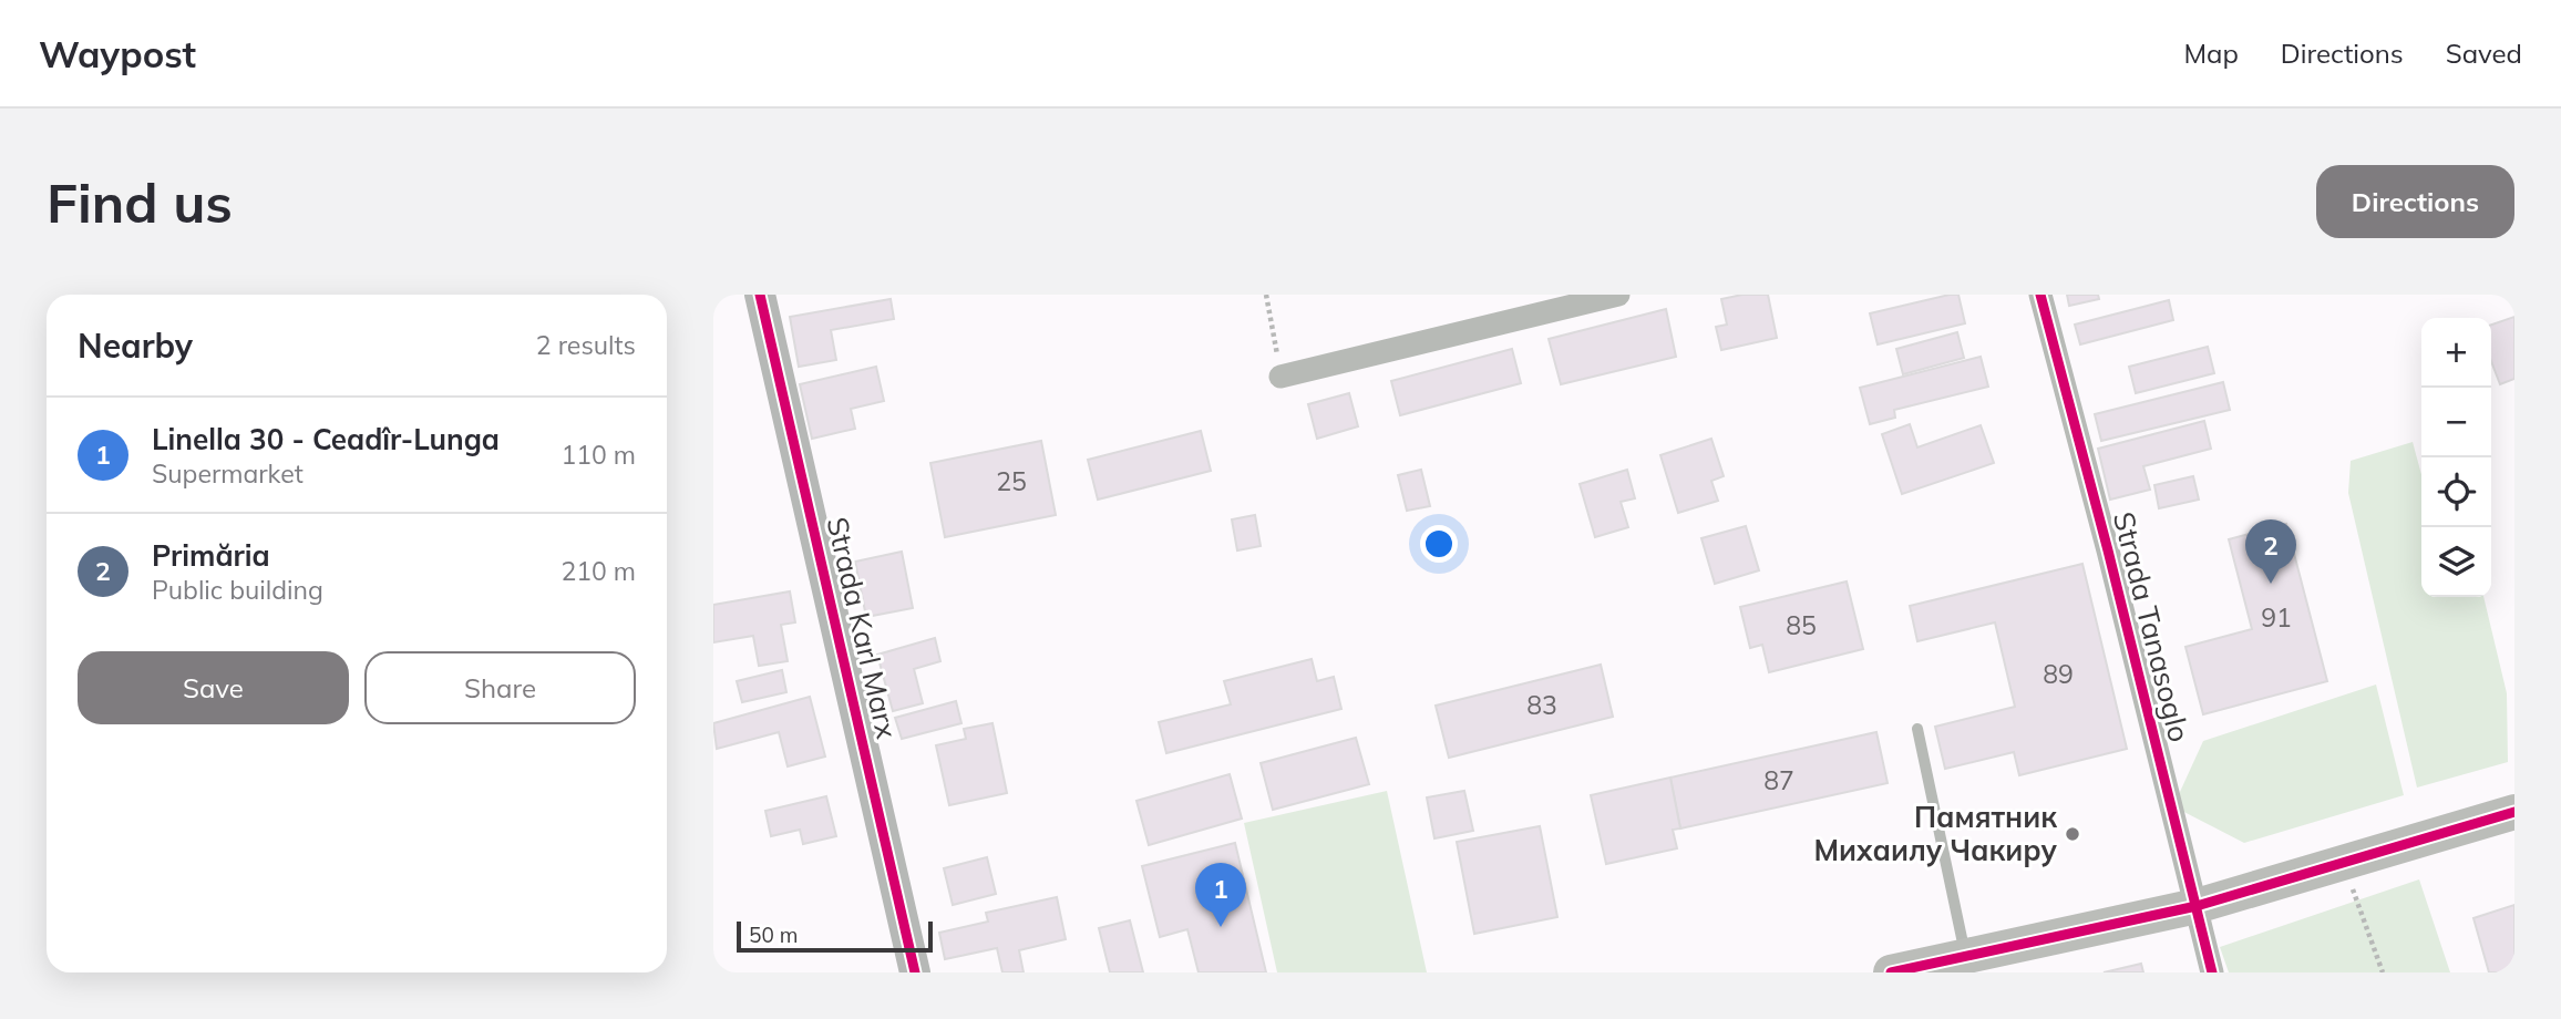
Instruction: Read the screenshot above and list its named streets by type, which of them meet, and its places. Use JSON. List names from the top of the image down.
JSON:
{
  "streets": {
    "street": ["Strada Tanasoglo", "Strada Karl Marx"]
  },
  "places": ["Памятник Михаилу Чакиру"],
  "house_numbers": [
    "25",
    "91",
    "85",
    "89",
    "83",
    "87"
  ],
  "scale_bar": "50 m",
  "page": {
    "header": "Waypost",
    "nav": ["Map", "Directions", "Saved"],
    "buttons": [
      "Directions",
      ["Save", "Share"]
    ],
    "title": "Find us",
    "heading": ["Nearby", "2 results"],
    "map_buttons": ["+", "−"],
    "list": [
      {
        "mark": "1",
        "name": "Linella 30 - Ceadîr-Lunga",
        "note": "Supermarket",
        "value": "110 m"
      },
      {
        "mark": "2",
        "name": "Primăria",
        "note": "Public building",
        "value": "210 m"
      }
    ],
    "pins": ["2", "1"],
    "scale": "50 m"
  }
}
